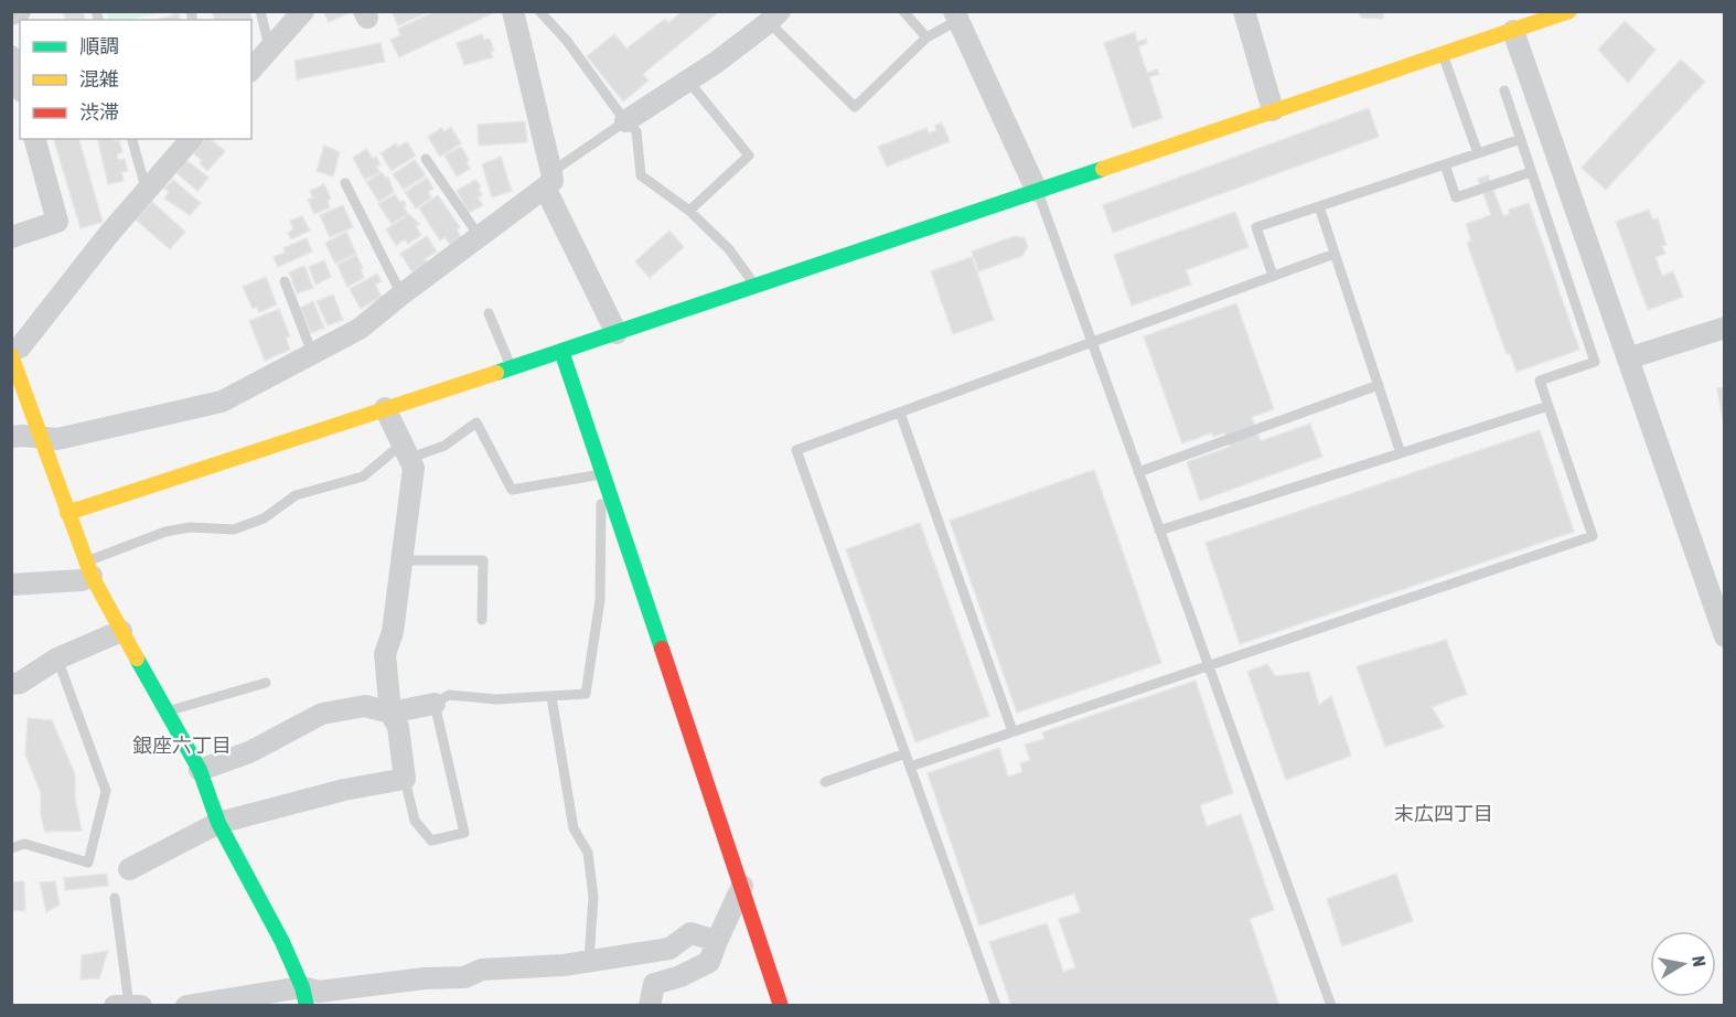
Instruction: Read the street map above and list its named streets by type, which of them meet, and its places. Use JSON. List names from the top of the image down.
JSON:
{
  "districts": ["銀座六丁目", "末広四丁目"],
  "legend": ["順調", "混雑", "渋滞"],
  "north": "right"
}
